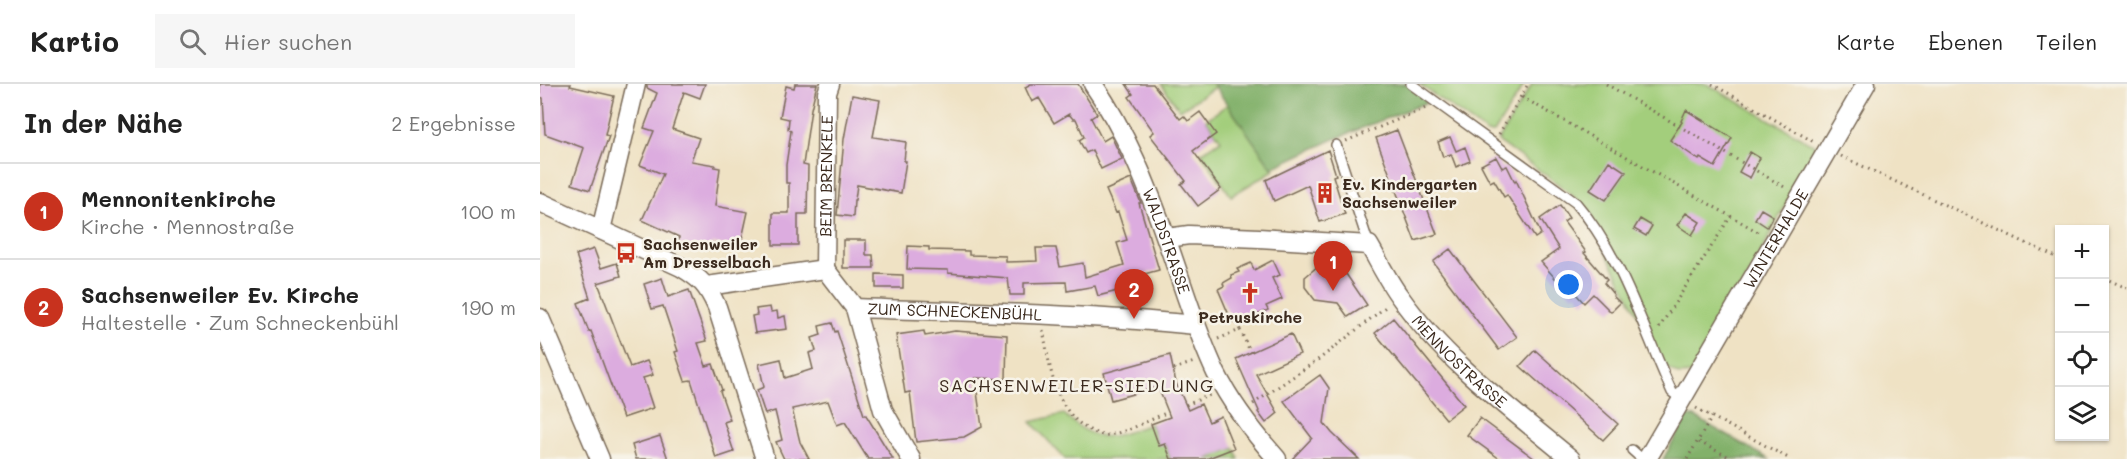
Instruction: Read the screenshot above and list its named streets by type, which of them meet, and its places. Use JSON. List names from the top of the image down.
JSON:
{
  "streets": {
    "street": [
      "BEIM BRENKELE",
      "WINTERHALDE",
      "WALDSTRASSE",
      "ZUM SCHNECKENBÜHL",
      "MENNOSTRASSE"
    ]
  },
  "crossings": [
    ["BEIM BRENKELE", "ZUM SCHNECKENBÜHL"],
    ["WALDSTRASSE", "ZUM SCHNECKENBÜHL"]
  ],
  "districts": ["SACHSENWEILER-SIEDLUNG"],
  "places": {
    "building": ["Ev. Kindergarten Sachsenweiler"],
    "bus stop": ["Sachsenweiler Am Dresselbach"],
    "church": ["Petruskirche"]
  },
  "page": {
    "header": "Kartio",
    "search": "Hier suchen",
    "nav": ["Karte", "Ebenen", "Teilen"],
    "heading": ["In der Nähe", "2 Ergebnisse"],
    "list": [
      {
        "mark": "1",
        "name": "Mennonitenkirche",
        "note": "Kirche · Mennostraße",
        "value": "100 m"
      },
      {
        "mark": "2",
        "name": "Sachsenweiler Ev. Kirche",
        "note": "Haltestelle · Zum Schneckenbühl",
        "value": "190 m"
      }
    ],
    "map_buttons": ["+", "−"],
    "pins": ["1", "2"]
  }
}
